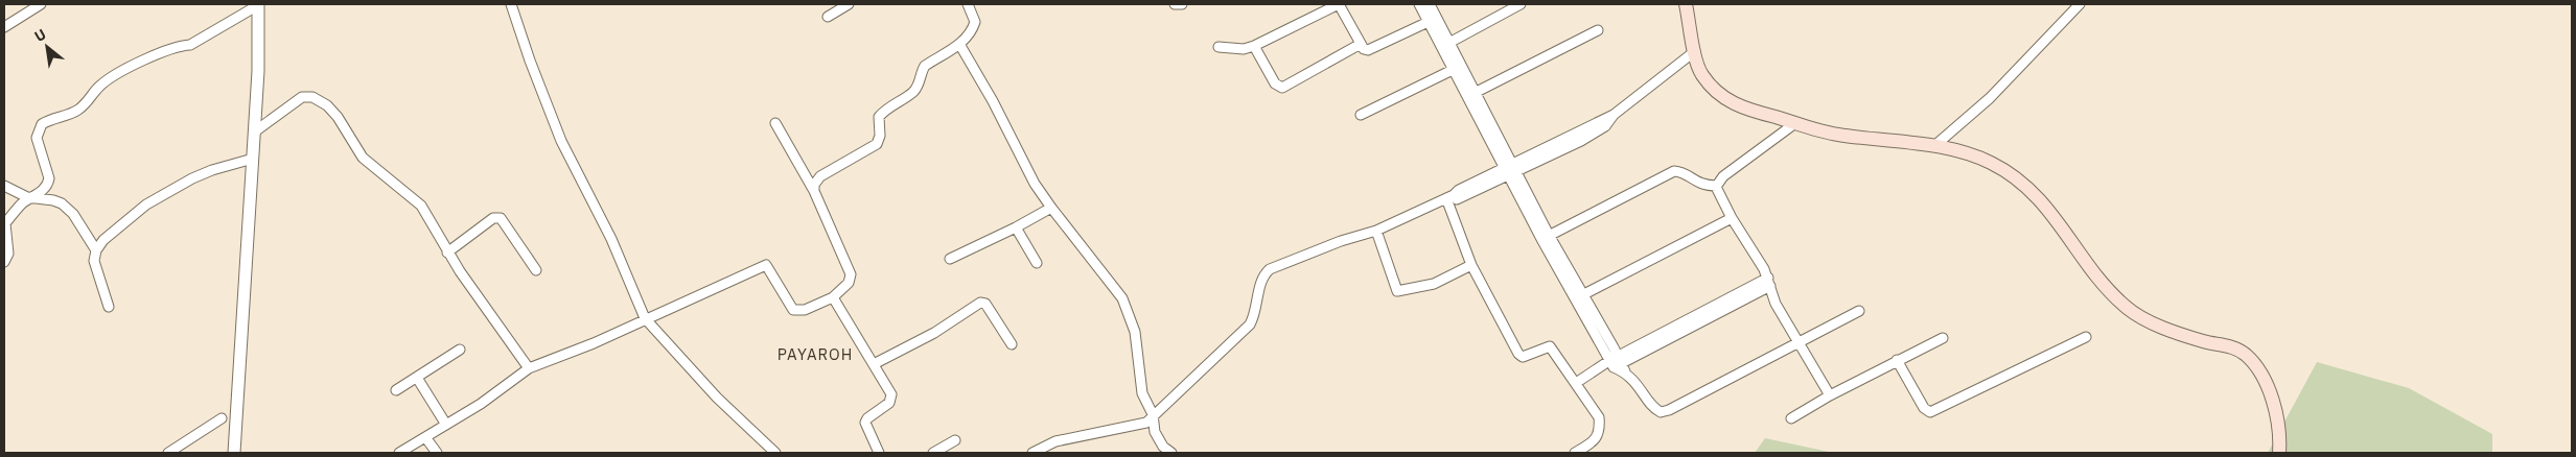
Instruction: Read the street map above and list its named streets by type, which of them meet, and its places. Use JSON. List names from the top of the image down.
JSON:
{
  "districts": ["PAYAROH"],
  "north": "top left"
}
